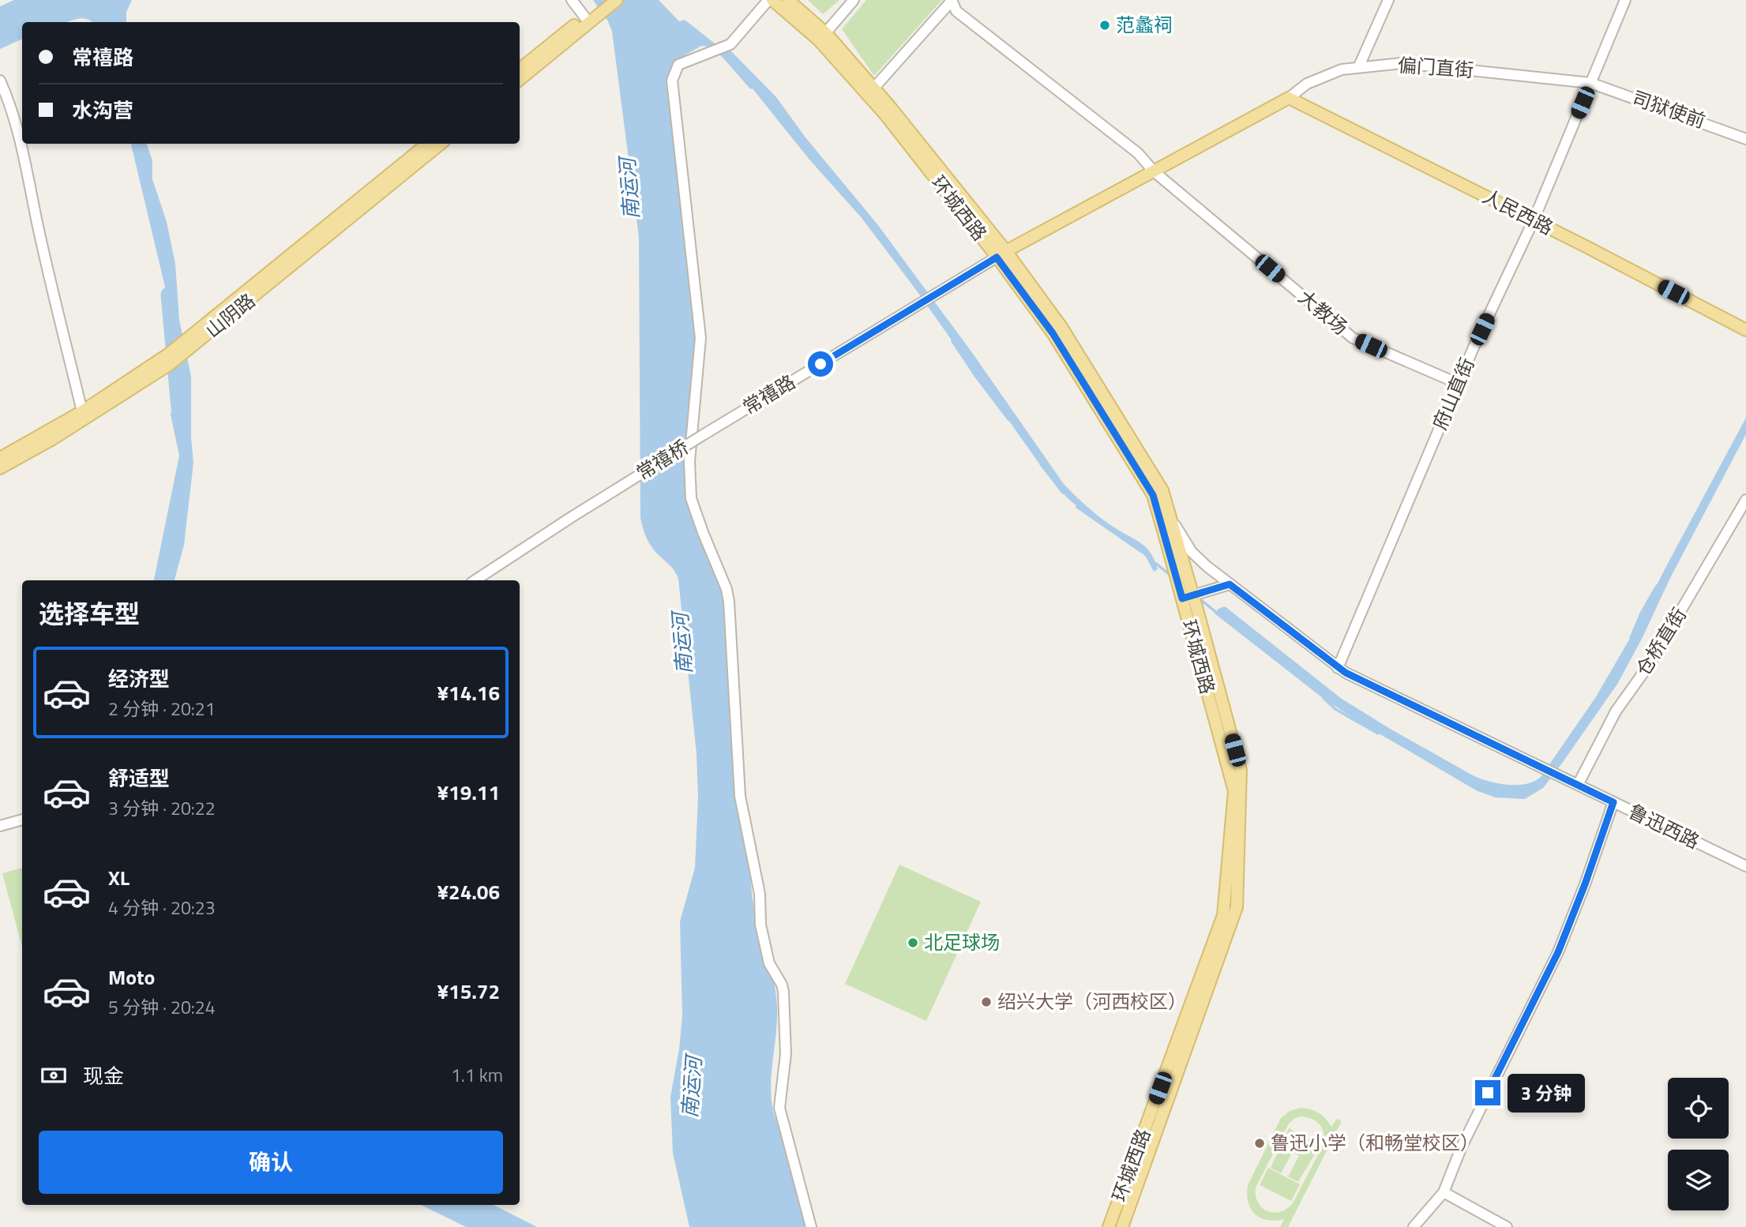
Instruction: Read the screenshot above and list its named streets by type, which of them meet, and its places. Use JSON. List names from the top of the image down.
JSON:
{
  "streets": {
    "main road": ["环城西路", "人民西路", "山阴路"],
    "street": [
      "偏门直街",
      "司狱使前",
      "大教场",
      "府山直街",
      "常禧路",
      "常禧桥",
      "仓桥直街",
      "鲁迅西路"
    ]
  },
  "crossings": [
    ["偏门直街", "司狱使前"],
    ["偏门直街", "人民西路"],
    ["偏门直街", "府山直街"],
    ["司狱使前", "府山直街"],
    ["环城西路", "常禧路"],
    ["环城西路", "鲁迅西路"],
    ["人民西路", "府山直街"],
    ["大教场", "府山直街"],
    ["府山直街", "鲁迅西路"],
    ["常禧路", "常禧桥"],
    ["仓桥直街", "鲁迅西路"]
  ],
  "water": ["南运河"],
  "places": [
    "范蠡祠",
    "北足球场",
    "绍兴大学（河西校区）",
    "鲁迅小学（和畅堂校区）"
  ],
  "page": {
    "banner": ["常禧路", "水沟营"],
    "heading": "选择车型",
    "list": [
      {
        "name": "经济型",
        "note": "2 分钟 · 20:21",
        "value": "¥14.16"
      },
      {
        "name": "舒适型",
        "note": "3 分钟 · 20:22",
        "value": "¥19.11"
      },
      {
        "name": "XL",
        "note": "4 分钟 · 20:23",
        "value": "¥24.06"
      },
      {
        "name": "Moto",
        "note": "5 分钟 · 20:24",
        "value": "¥15.72"
      }
    ],
    "pay": ["现金", "1.1 km"],
    "bubble": "3 分钟",
    "buttons": "确认"
  }
}
